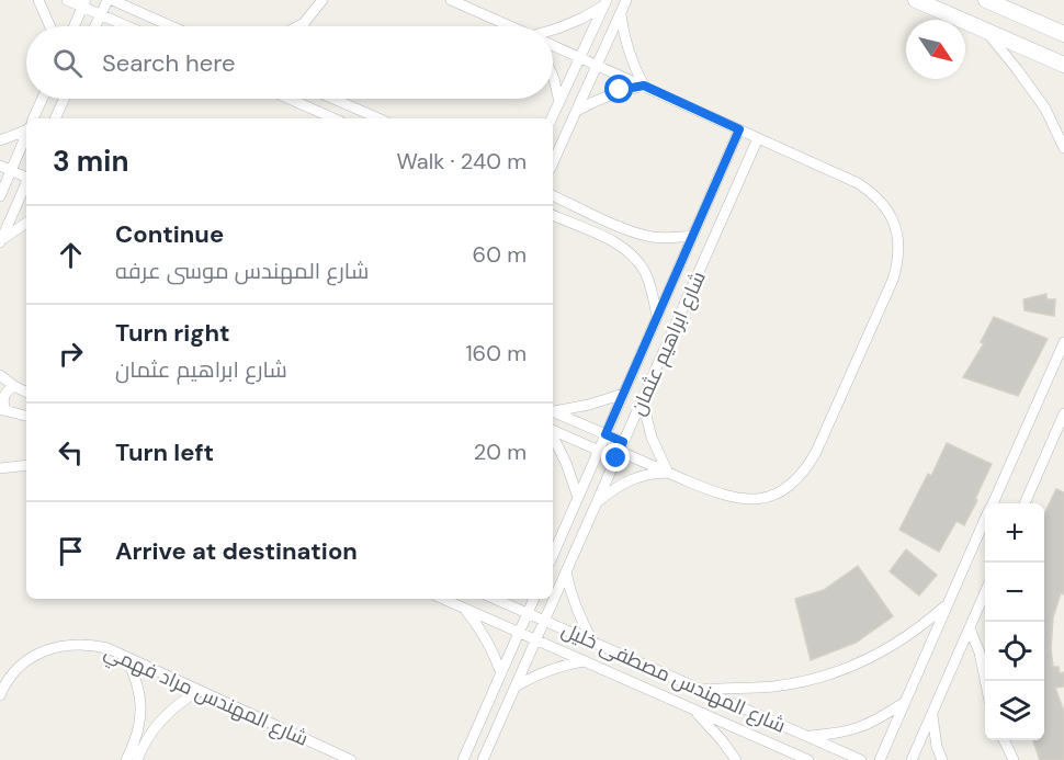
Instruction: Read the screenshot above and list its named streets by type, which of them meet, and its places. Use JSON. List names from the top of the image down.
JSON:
{
  "streets": {
    "street": ["شارع ابراهيم عثمان", "شارع المهندس مصطفى خليل", "شارع المهندس مراد فهمي"]
  },
  "crossings": [
    ["شارع ابراهيم عثمان", "شارع المهندس مصطفى خليل"]
  ],
  "north": "bottom right",
  "page": {
    "search": "Search here",
    "heading": ["3 min", "Walk · 240 m"],
    "list": [
      ["Continue", "شارع المهندس موسى عرفه", "60 m"],
      ["Turn right", "شارع ابراهيم عثمان", "160 m"],
      ["Turn left", "20 m"],
      "Arrive at destination"
    ],
    "map_buttons": ["+", "−"]
  }
}
